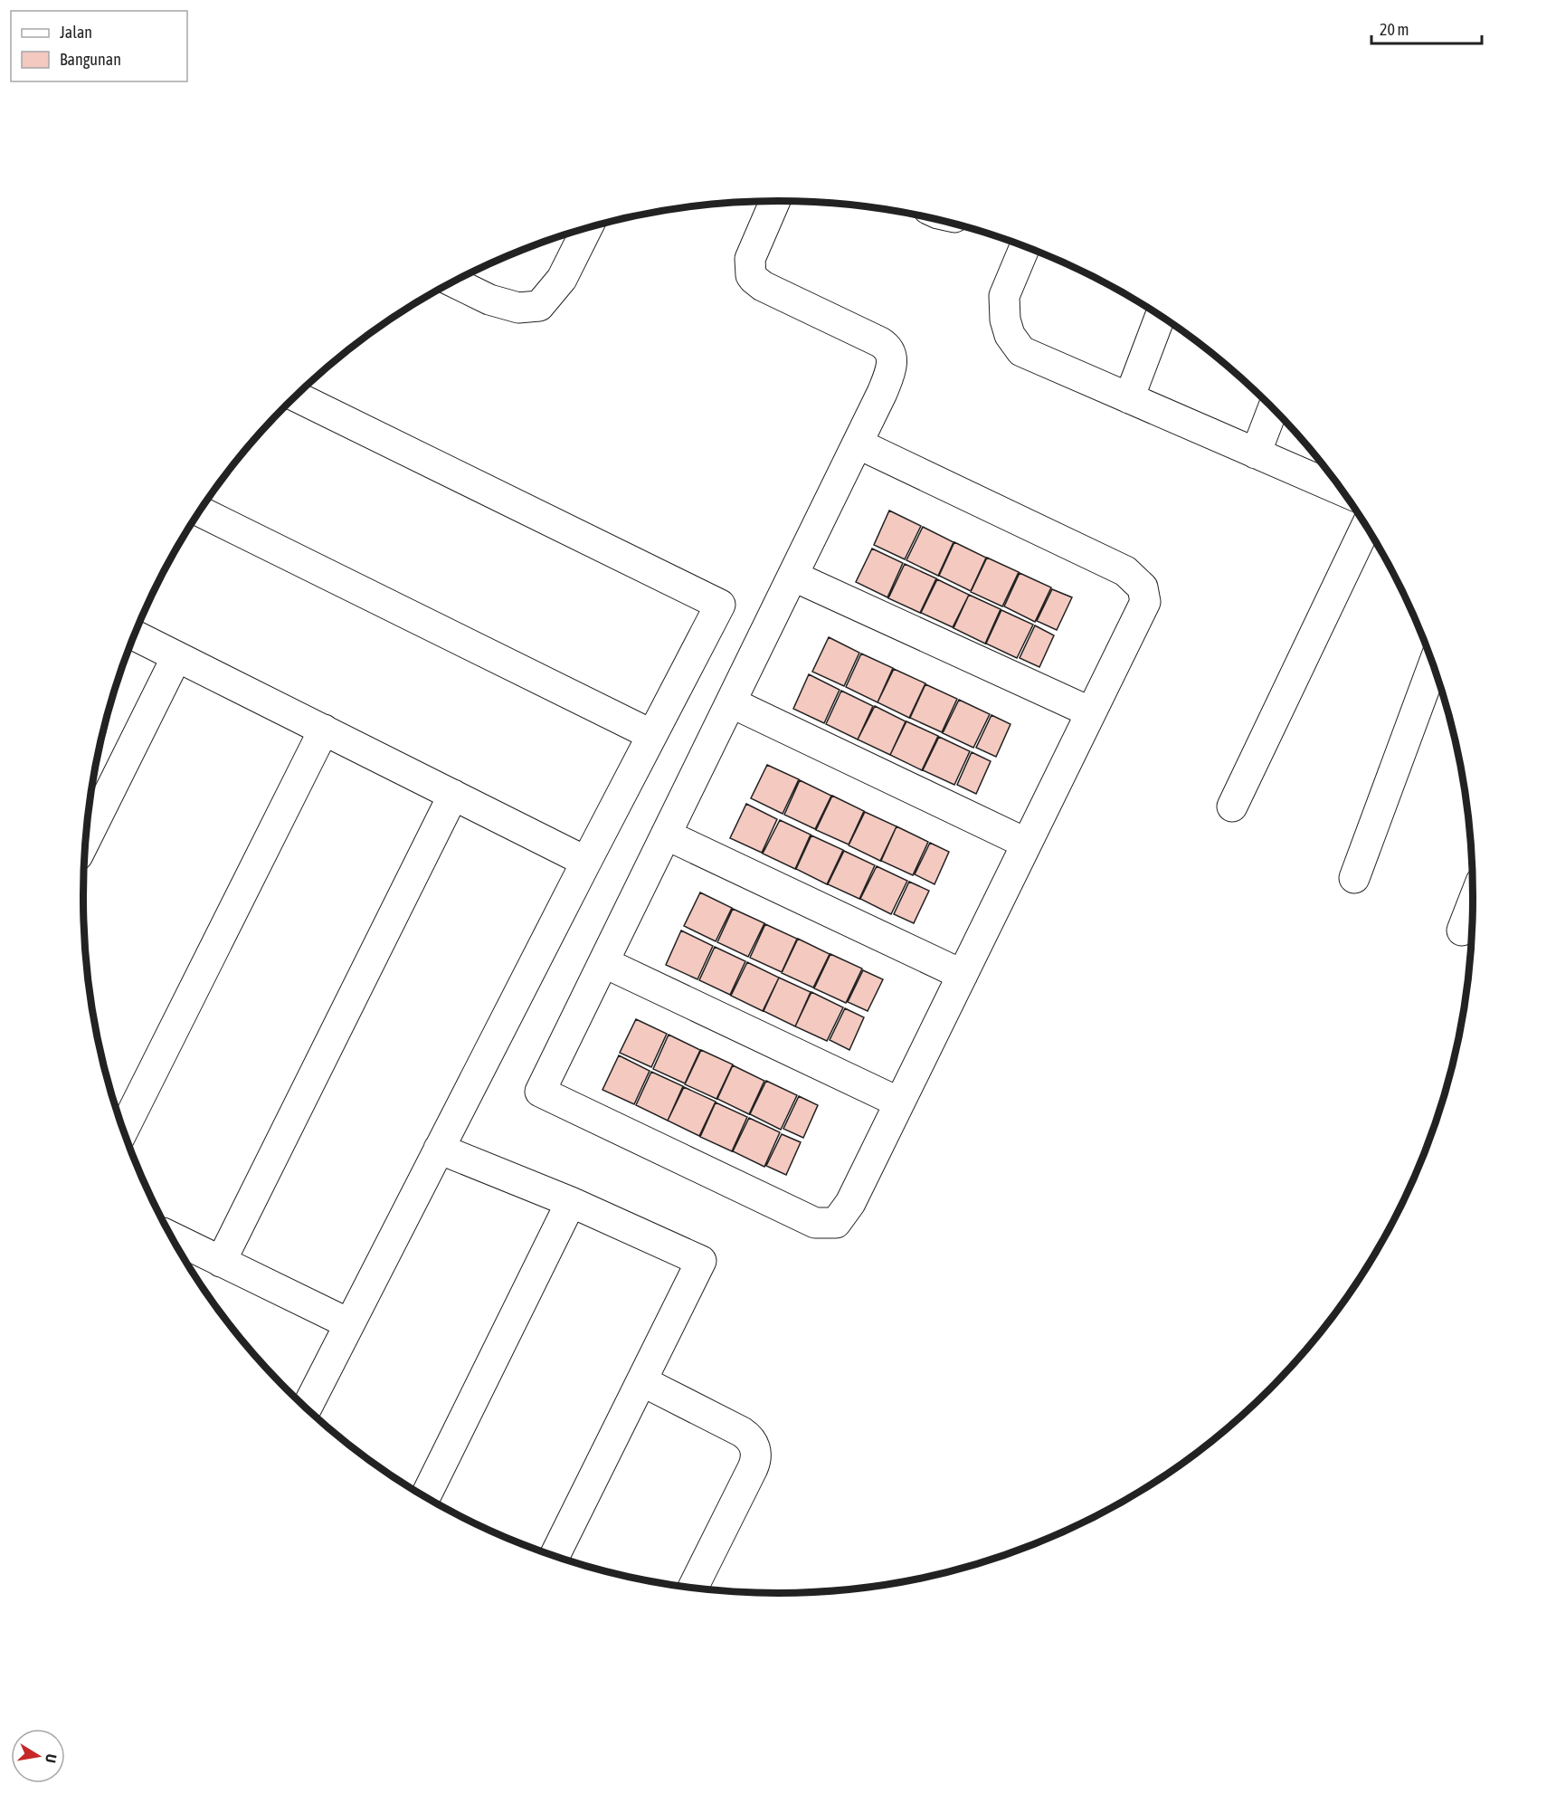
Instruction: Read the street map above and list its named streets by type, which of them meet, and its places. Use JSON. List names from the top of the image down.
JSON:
{
  "legend": ["Jalan", "Bangunan"],
  "scale_bar": "20 m",
  "north": "right"
}
